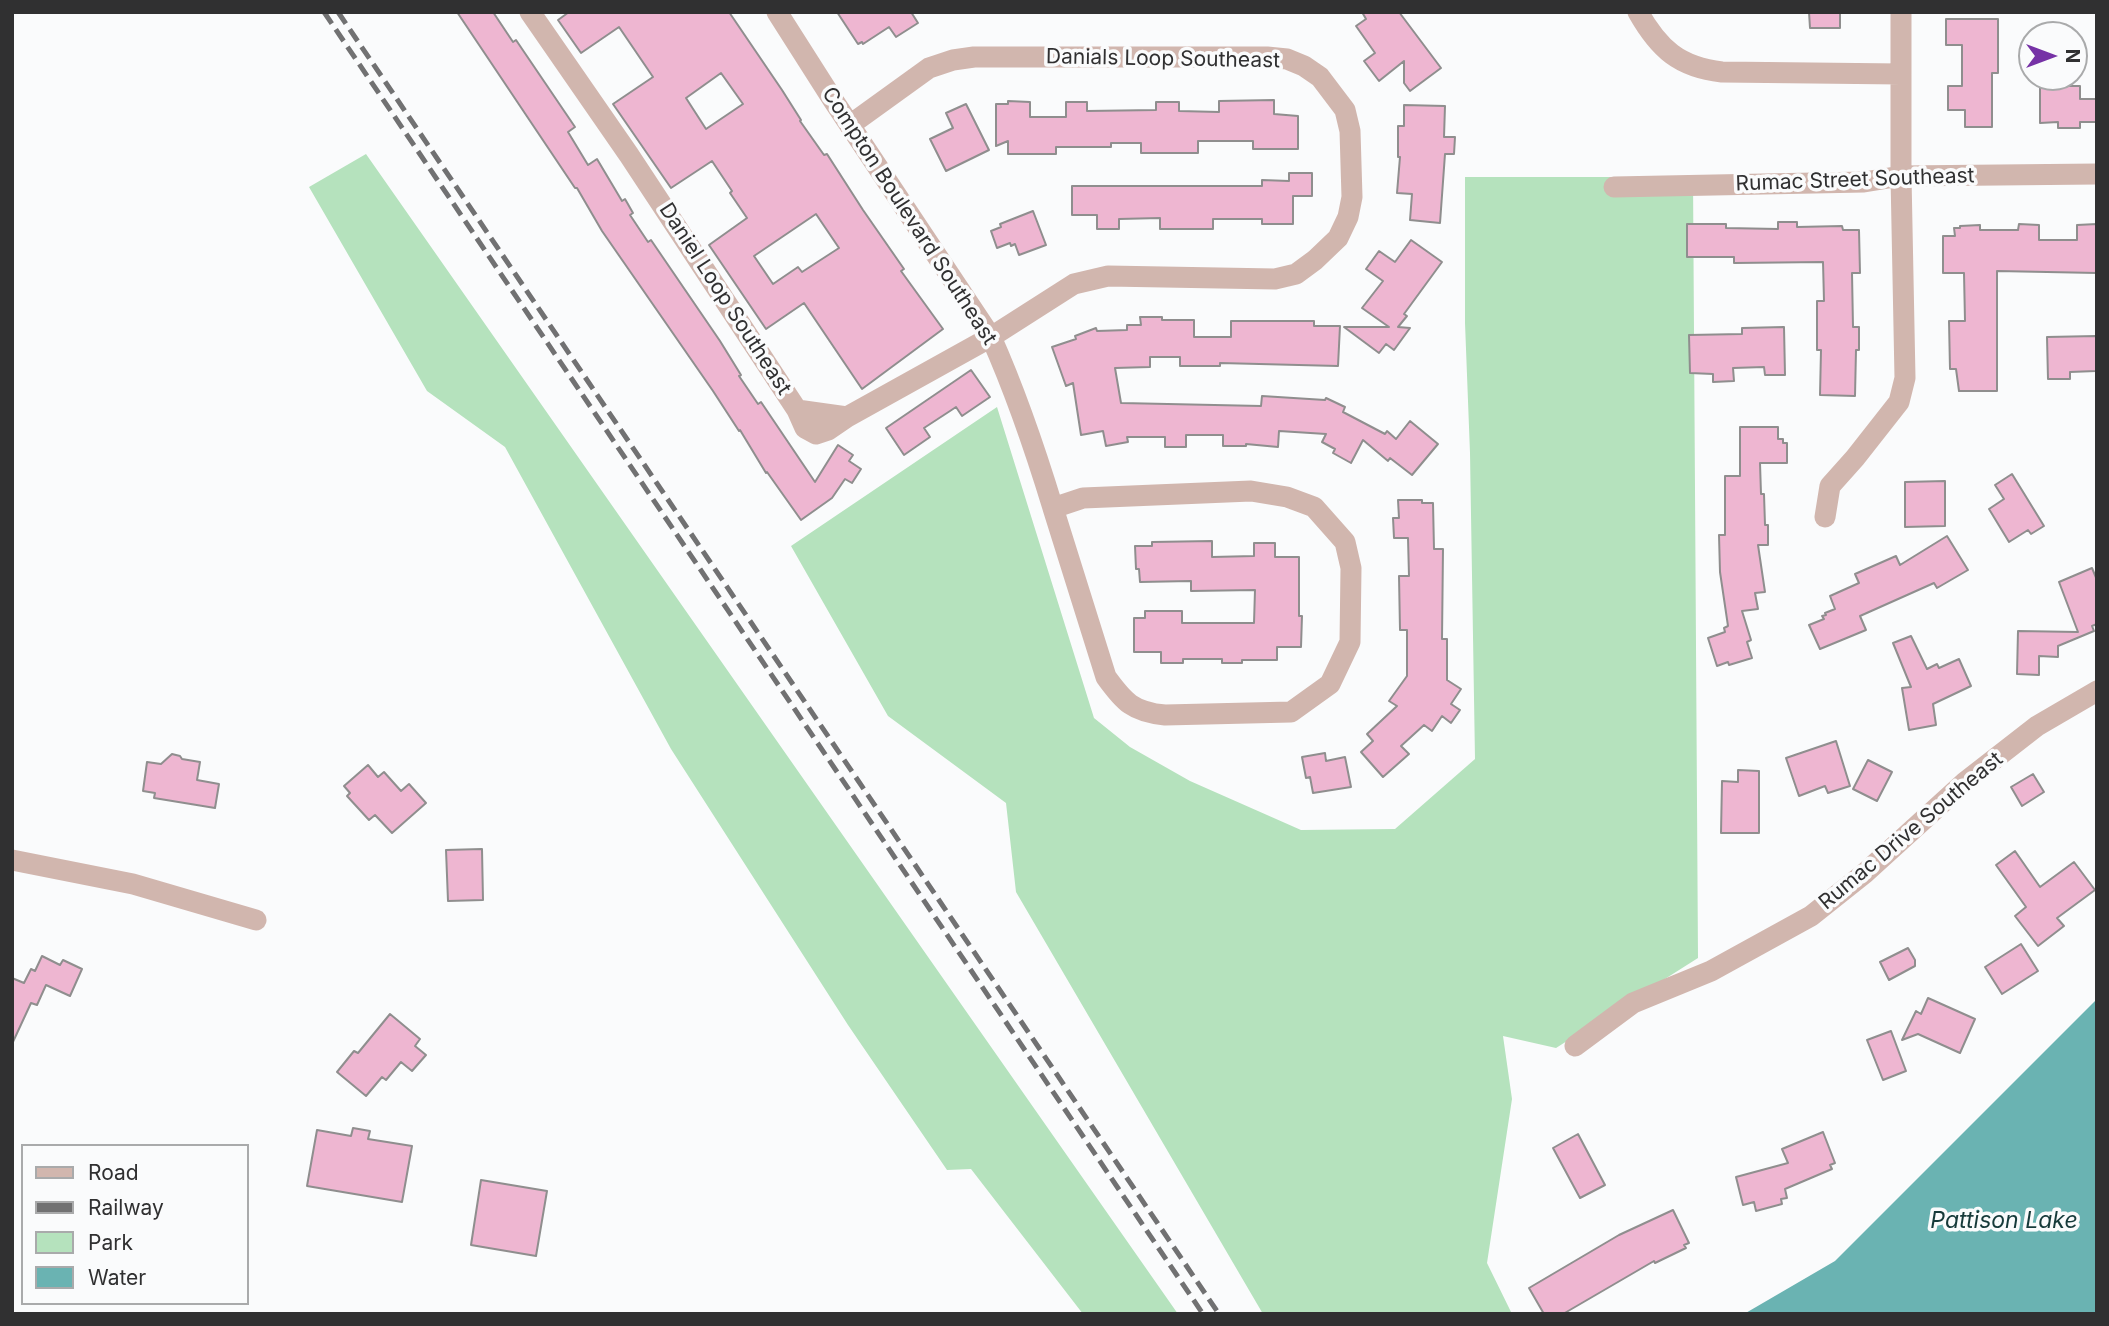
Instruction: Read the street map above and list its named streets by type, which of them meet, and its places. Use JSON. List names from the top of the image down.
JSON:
{
  "streets": {
    "street": [
      "Danials Loop Southeast",
      "Rumac Street Southeast",
      "Compton Boulevard Southeast",
      "Daniel Loop Southeast",
      "Rumac Drive Southeast"
    ]
  },
  "crossings": [
    ["Danials Loop Southeast", "Compton Boulevard Southeast"],
    ["Danials Loop Southeast", "Daniel Loop Southeast"],
    ["Compton Boulevard Southeast", "Daniel Loop Southeast"]
  ],
  "water": ["Pattison Lake"],
  "legend": [
    "Road",
    "Railway",
    "Park",
    "Water"
  ],
  "north": "right"
}
